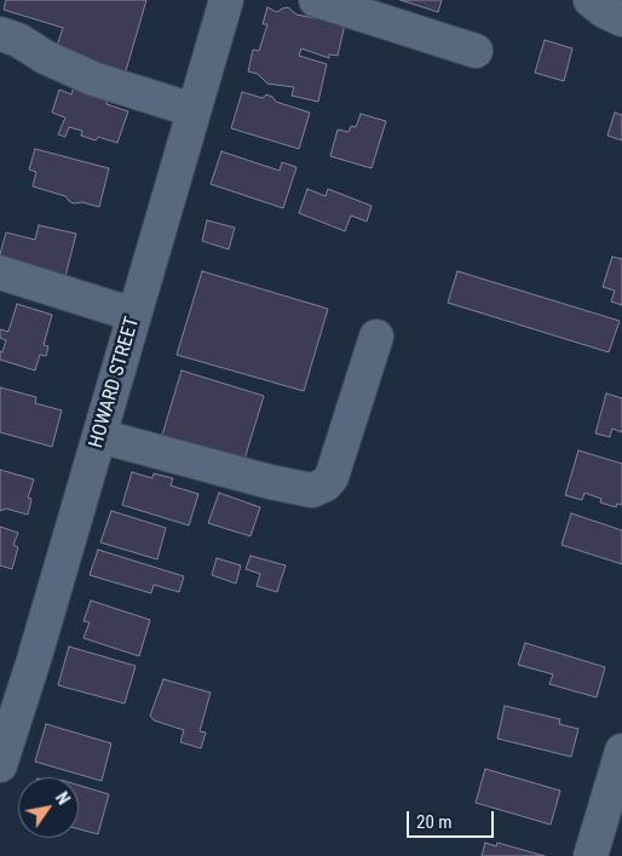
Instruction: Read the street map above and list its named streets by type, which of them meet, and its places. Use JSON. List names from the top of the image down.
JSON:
{
  "streets": {
    "street": ["HOWARD STREET"]
  },
  "scale_bar": "20 m",
  "north": "top right"
}
